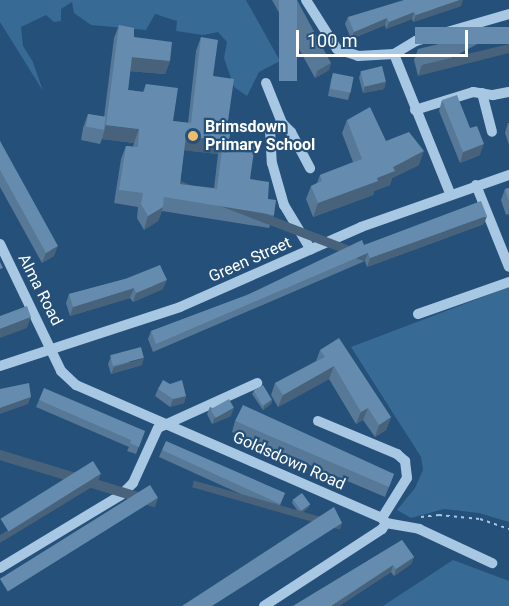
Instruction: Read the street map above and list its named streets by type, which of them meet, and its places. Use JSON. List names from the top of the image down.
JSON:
{
  "streets": {
    "street": ["Green Street", "Alma Road", "Goldsdown Road"]
  },
  "crossings": [
    ["Green Street", "Alma Road"],
    ["Green Street", "Goldsdown Road"],
    ["Alma Road", "Goldsdown Road"]
  ],
  "places": ["Brimsdown Primary School"],
  "scale_bar": "100 m"
}
